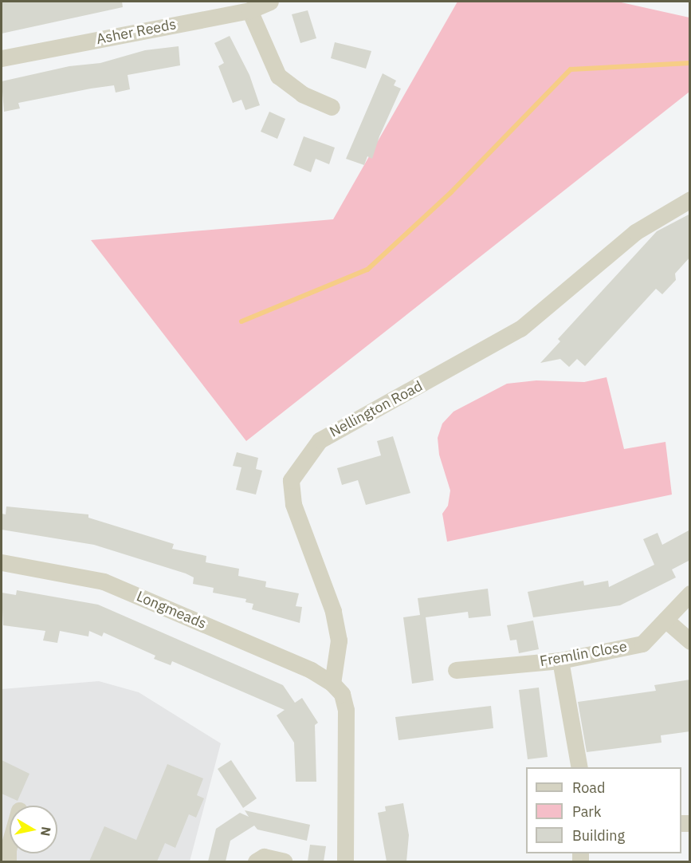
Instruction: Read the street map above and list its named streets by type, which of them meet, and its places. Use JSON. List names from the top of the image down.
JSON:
{
  "streets": {
    "street": [
      "Asher Reeds",
      "Nellington Road",
      "Longmeads",
      "Fremlin Close"
    ]
  },
  "crossings": [
    ["Nellington Road", "Longmeads"]
  ],
  "legend": ["Road", "Park", "Building"],
  "north": "right"
}
